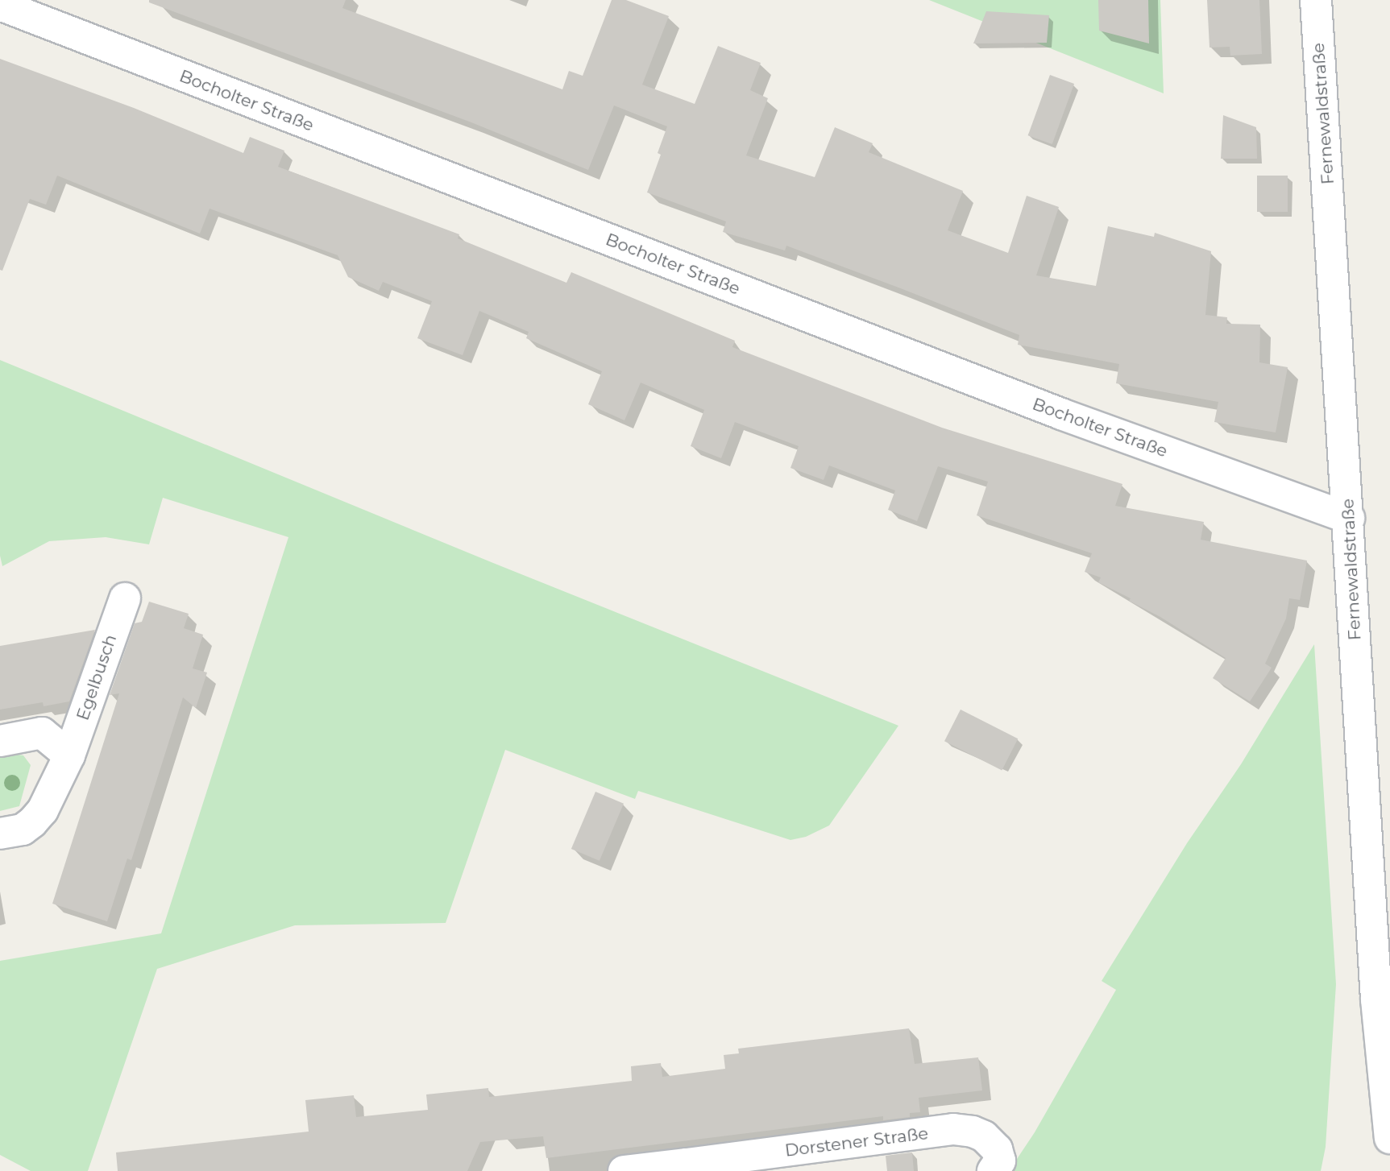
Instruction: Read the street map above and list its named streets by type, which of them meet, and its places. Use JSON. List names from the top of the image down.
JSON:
{
  "streets": {
    "street": [
      "Bocholter Straße",
      "Fernewaldstraße",
      "Egelbusch",
      "Dorstener Straße"
    ]
  },
  "crossings": [
    ["Bocholter Straße", "Fernewaldstraße"]
  ]
}
